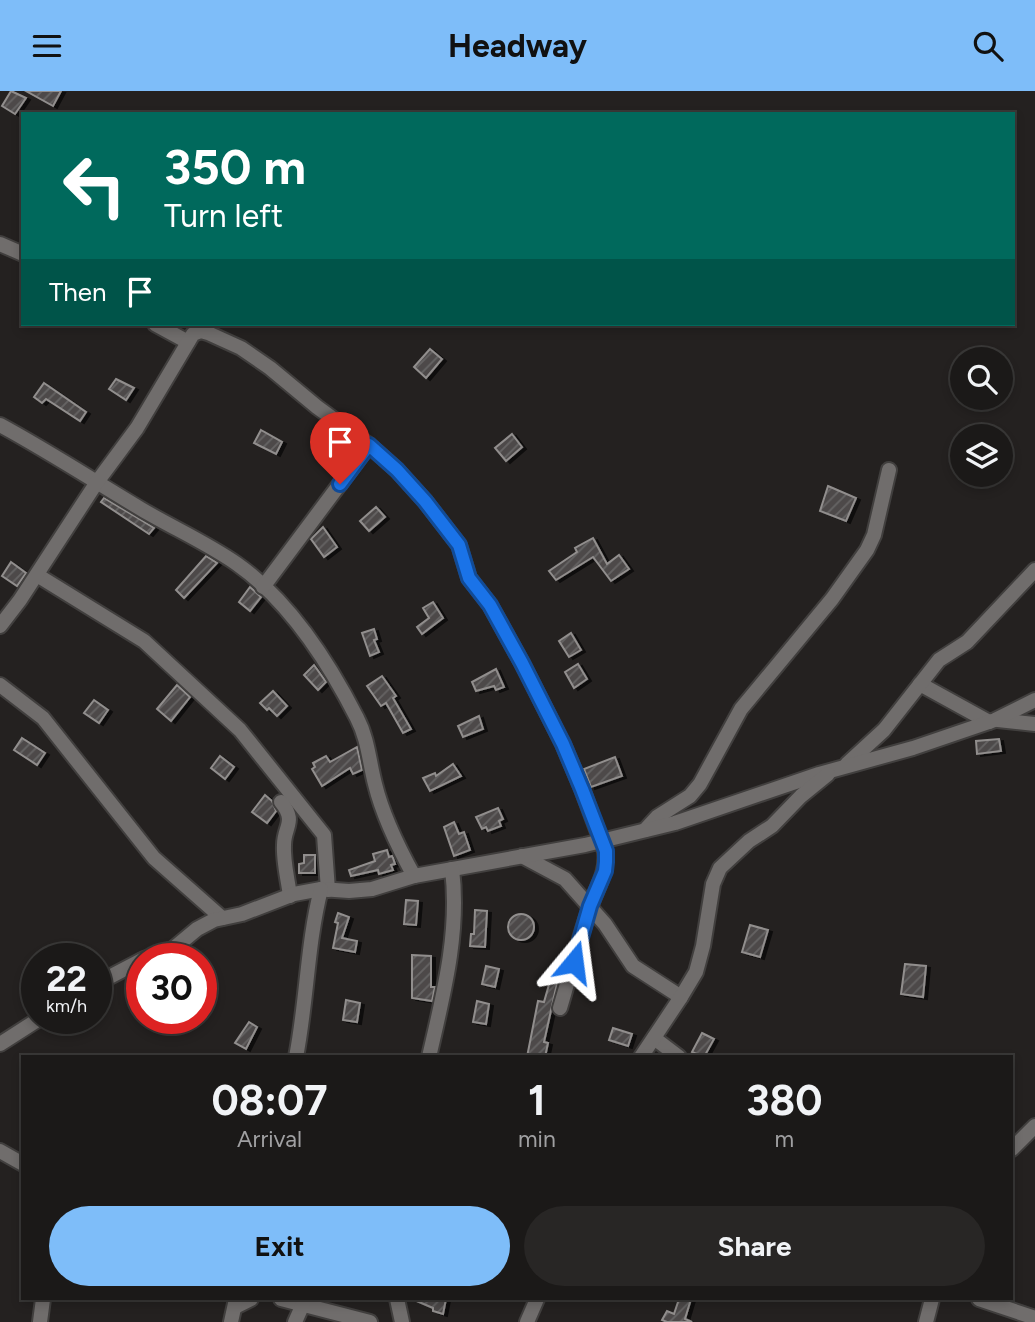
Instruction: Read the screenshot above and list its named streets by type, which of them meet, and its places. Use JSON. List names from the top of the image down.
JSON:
{
  "page": {
    "header": "Headway",
    "turn": ["350 m", "Turn left"],
    "then": "Then",
    "speed": "22 km/h",
    "limit": "30",
    "eta": [
      "08:07",
      "Arrival",
      "1",
      "min",
      "380",
      "m"
    ],
    "buttons": ["Exit", "Share"]
  }
}
